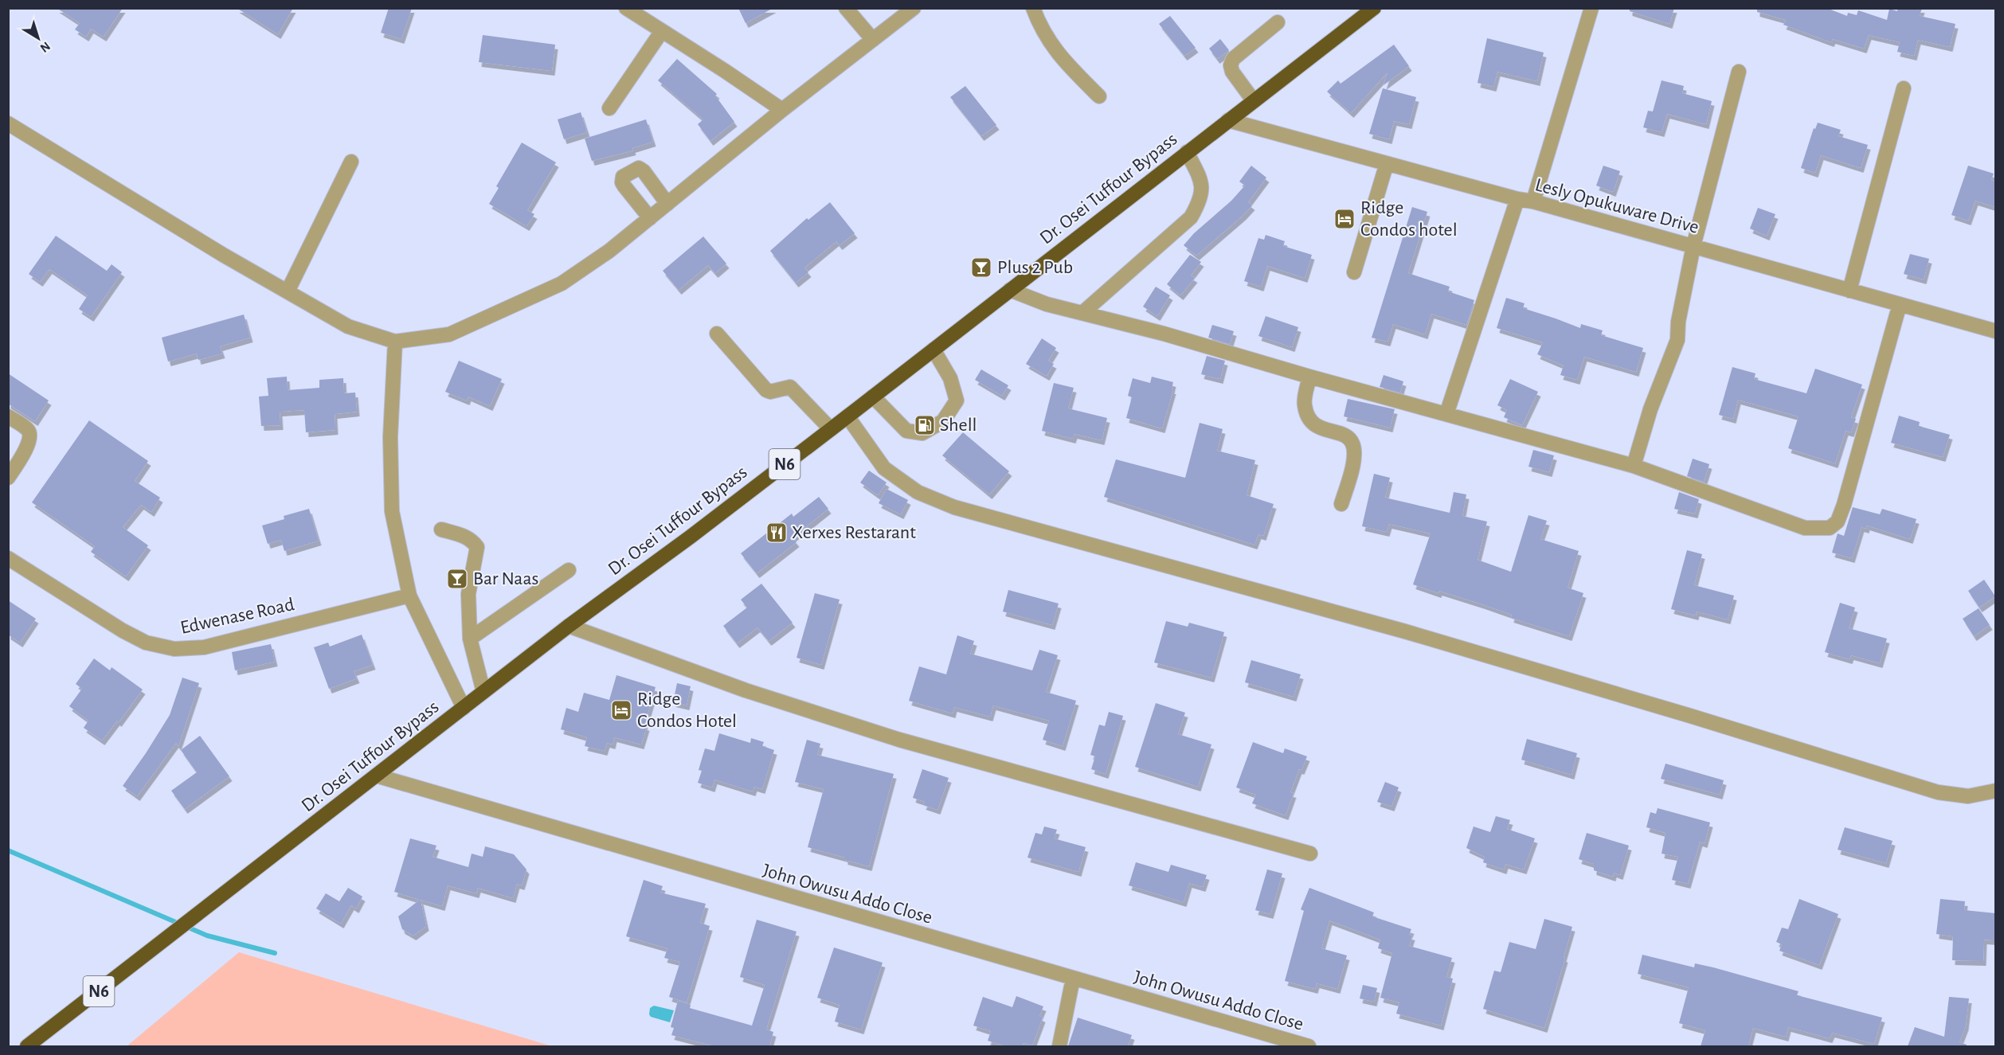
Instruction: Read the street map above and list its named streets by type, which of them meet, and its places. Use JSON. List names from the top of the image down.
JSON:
{
  "streets": {
    "highway": ["Dr. Osei Tuffour Bypass", "N6"],
    "street": ["Lesly Opukuware Drive", "Edwenase Road", "John Owusu Addo Close"]
  },
  "crossings": [
    ["Dr. Osei Tuffour Bypass", "Lesly Opukuware Drive"],
    ["Dr. Osei Tuffour Bypass", "John Owusu Addo Close"]
  ],
  "places": {
    "hotel": ["Ridge Condos hotel", "Ridge Condos Hotel"],
    "bar": ["Plus 2 Pub", "Bar Naas"],
    "fuel station": ["Shell"],
    "restaurant": ["Xerxes Restarant"]
  },
  "north": "bottom right"
}
